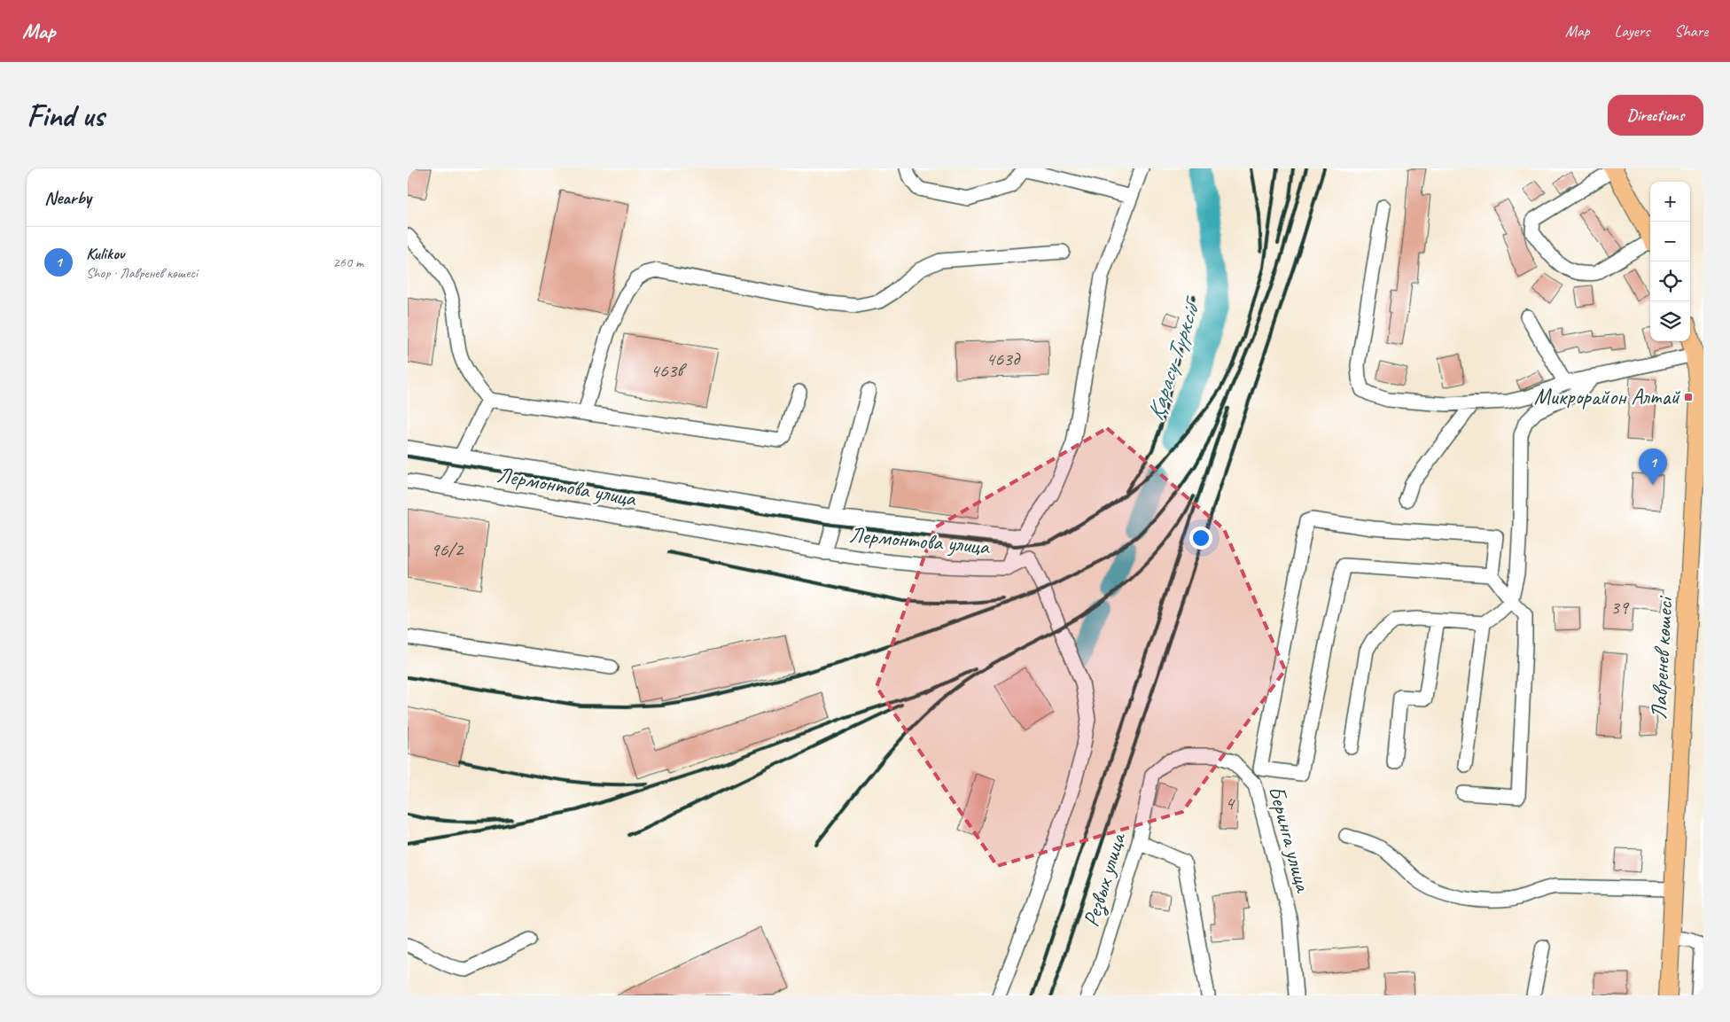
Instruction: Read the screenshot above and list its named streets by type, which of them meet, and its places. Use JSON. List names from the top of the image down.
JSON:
{
  "streets": {
    "main road": ["Лавренев көшесі"],
    "street": ["Лермонтова улица", "Беринга улица", "Резвых улица"]
  },
  "crossings": [
    ["Беринга улица", "Резвых улица"]
  ],
  "water": ["Қарасу-Түрксіб"],
  "places": {
    "transit": ["Микрорайон Алтай"]
  },
  "house_numbers": [
    "463д",
    "463в",
    "96/2",
    "39",
    "4"
  ],
  "page": {
    "header": "Map",
    "nav": ["Map", "Layers", "Share"],
    "buttons": "Directions",
    "title": "Find us",
    "heading": "Nearby",
    "map_buttons": ["+", "−"],
    "list": [
      {
        "mark": "1",
        "name": "Kulikov",
        "note": "Shop · Лавренев көшесі",
        "value": "260 m"
      }
    ],
    "pins": "1"
  }
}
